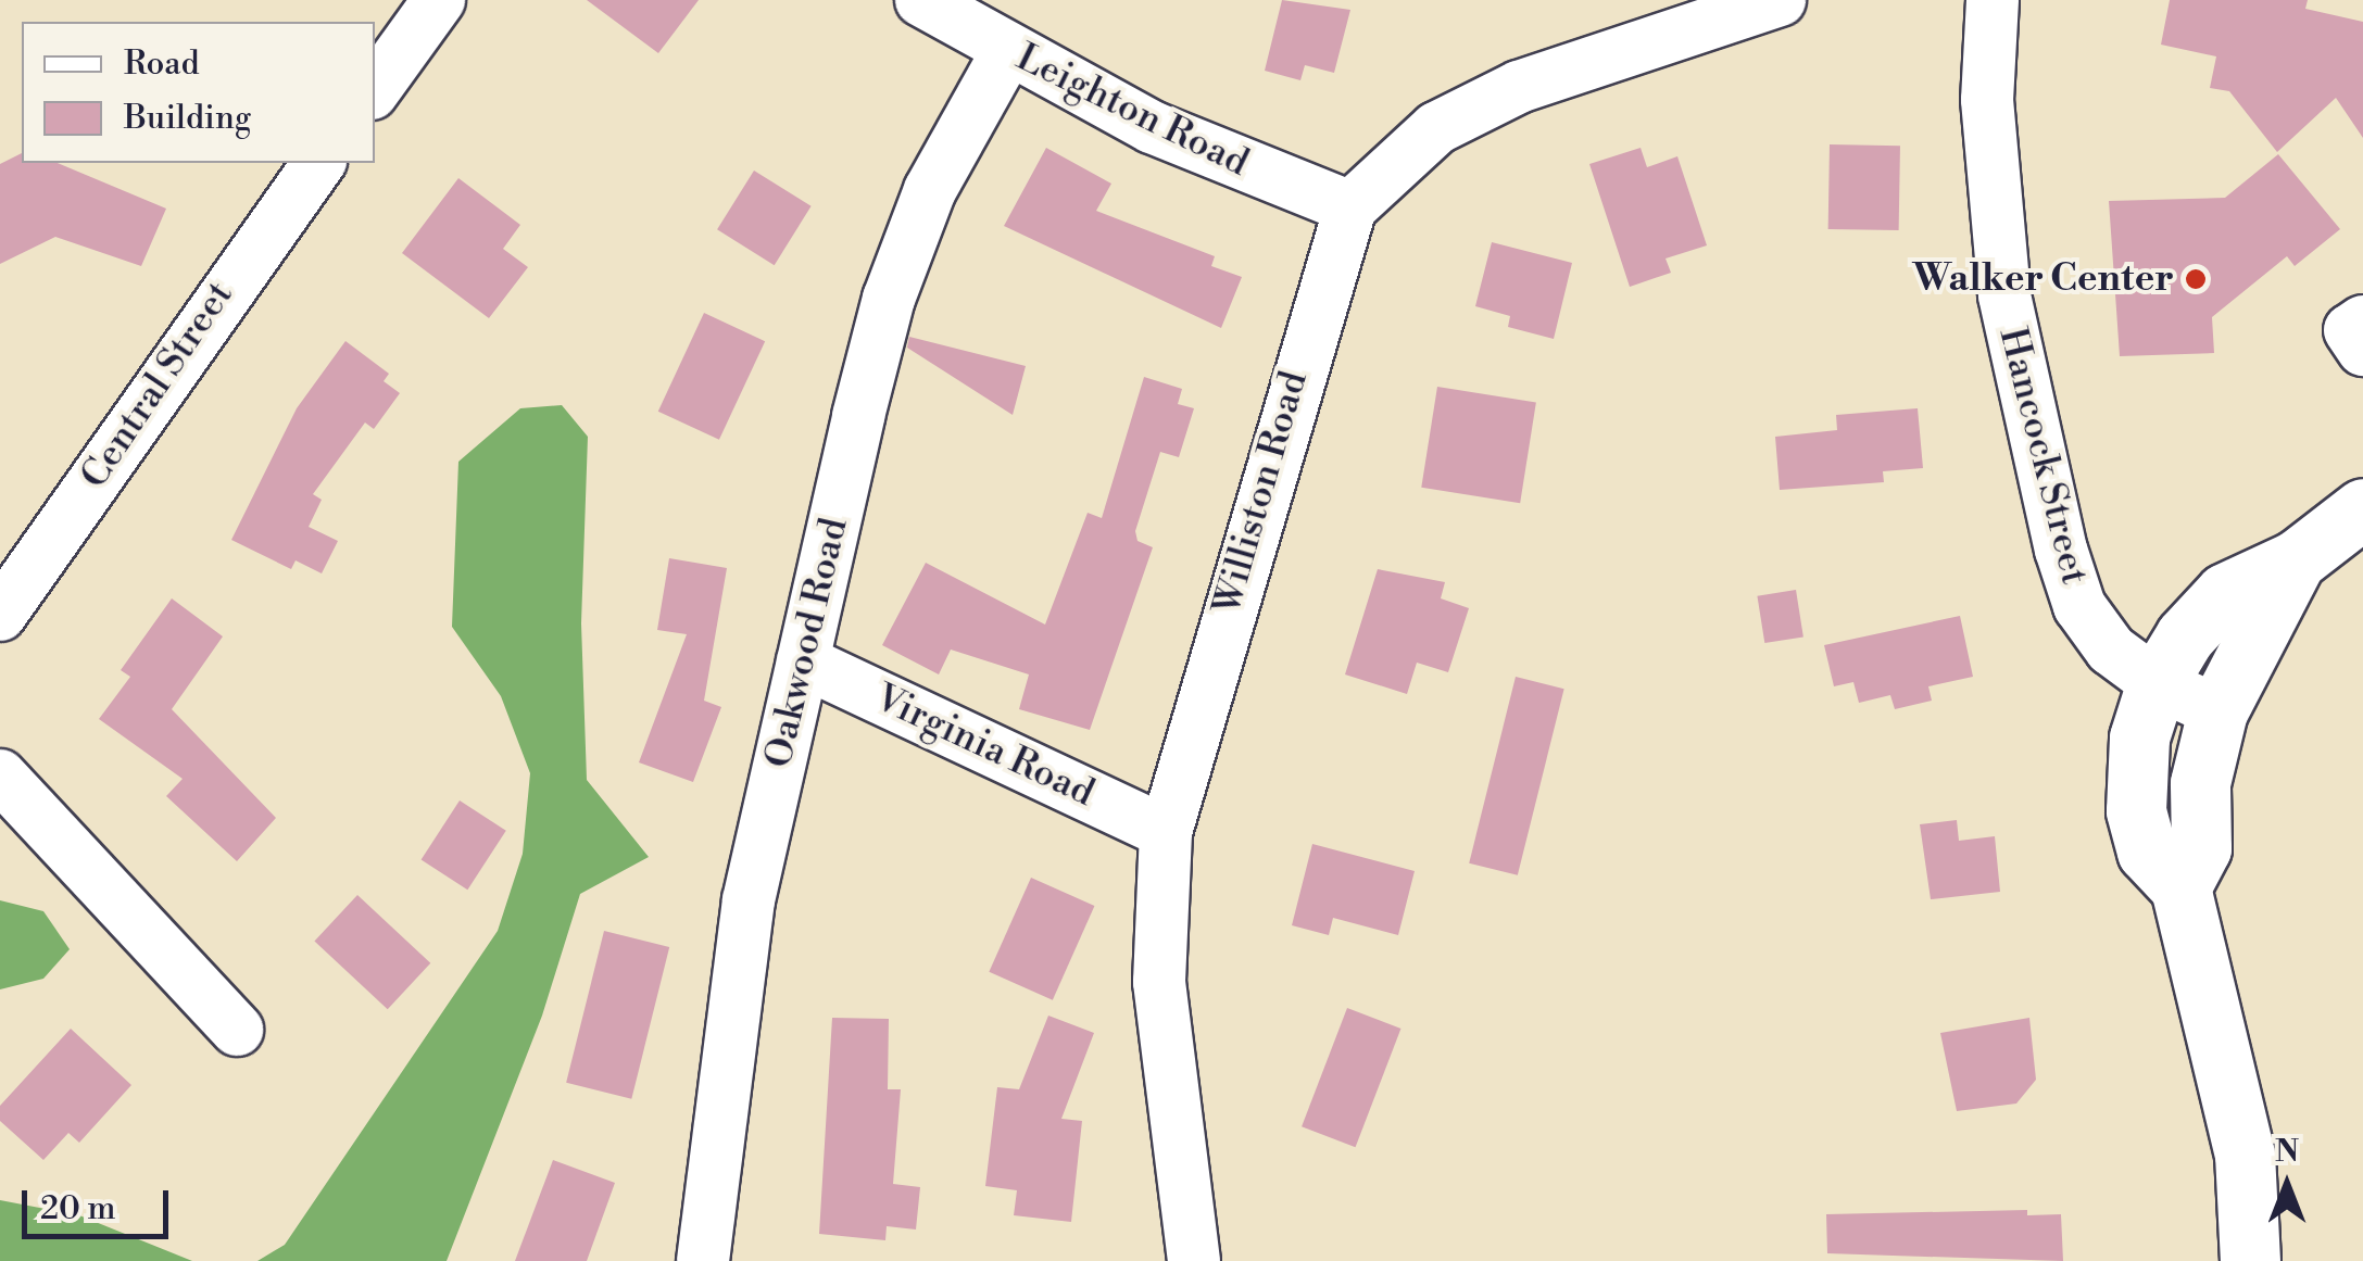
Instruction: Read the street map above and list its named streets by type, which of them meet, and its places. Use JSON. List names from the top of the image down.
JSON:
{
  "streets": {
    "street": [
      "Leighton Road",
      "Central Street",
      "Hancock Street",
      "Williston Road",
      "Oakwood Road",
      "Virginia Road"
    ]
  },
  "crossings": [
    ["Leighton Road", "Williston Road"],
    ["Leighton Road", "Oakwood Road"],
    ["Williston Road", "Virginia Road"],
    ["Oakwood Road", "Virginia Road"]
  ],
  "places": ["Walker Center"],
  "legend": ["Road", "Building"],
  "scale_bar": "20 m",
  "north": "top"
}
